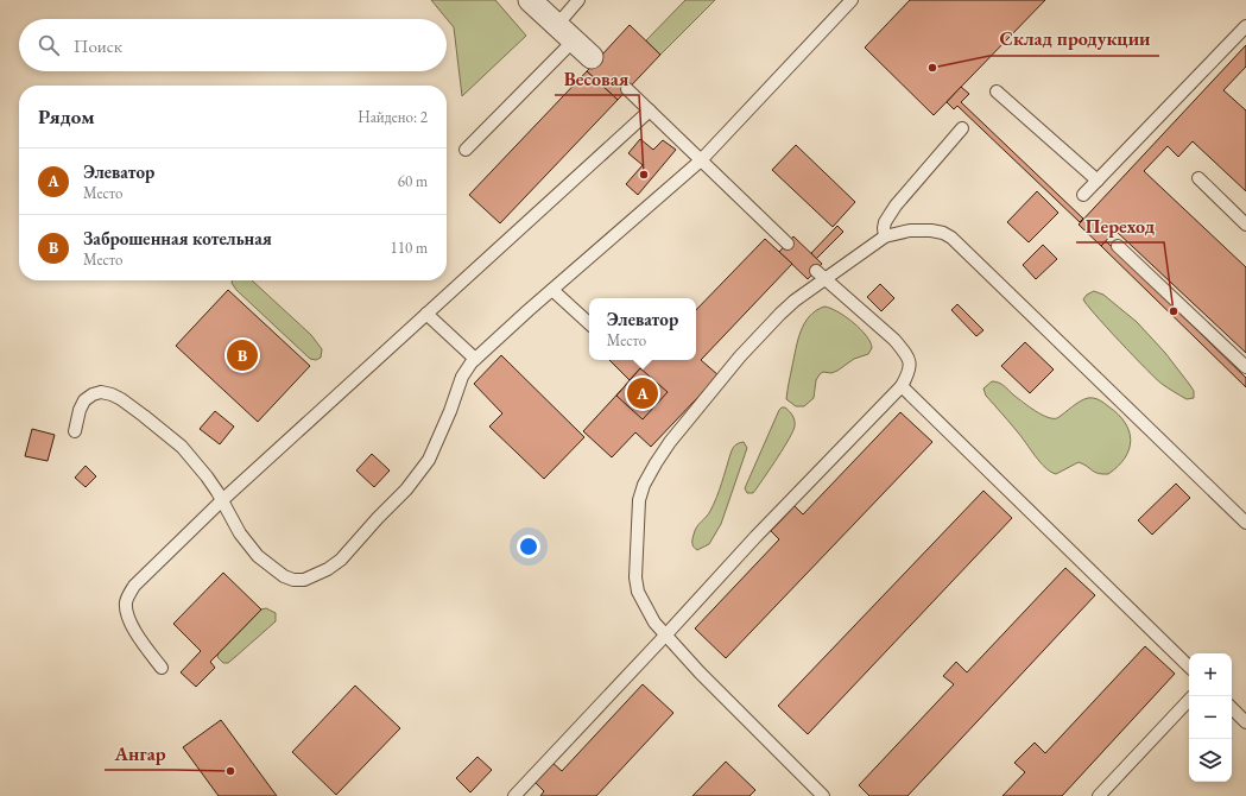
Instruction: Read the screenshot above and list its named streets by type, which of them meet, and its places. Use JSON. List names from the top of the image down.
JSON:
{
  "places": [
    "Склад продукции",
    "Весовая",
    "Переход",
    "Ангар"
  ],
  "page": {
    "search": "Поиск",
    "heading": ["Рядом", "Найдено: 2"],
    "list": [
      {
        "mark": "A",
        "name": "Элеватор",
        "note": "Место",
        "value": "60 m"
      },
      {
        "mark": "B",
        "name": "Заброшенная котельная",
        "note": "Место",
        "value": "110 m"
      }
    ],
    "popup": ["Элеватор", "Место"],
    "pins": ["B", "A"],
    "map_buttons": ["+", "−"]
  }
}
